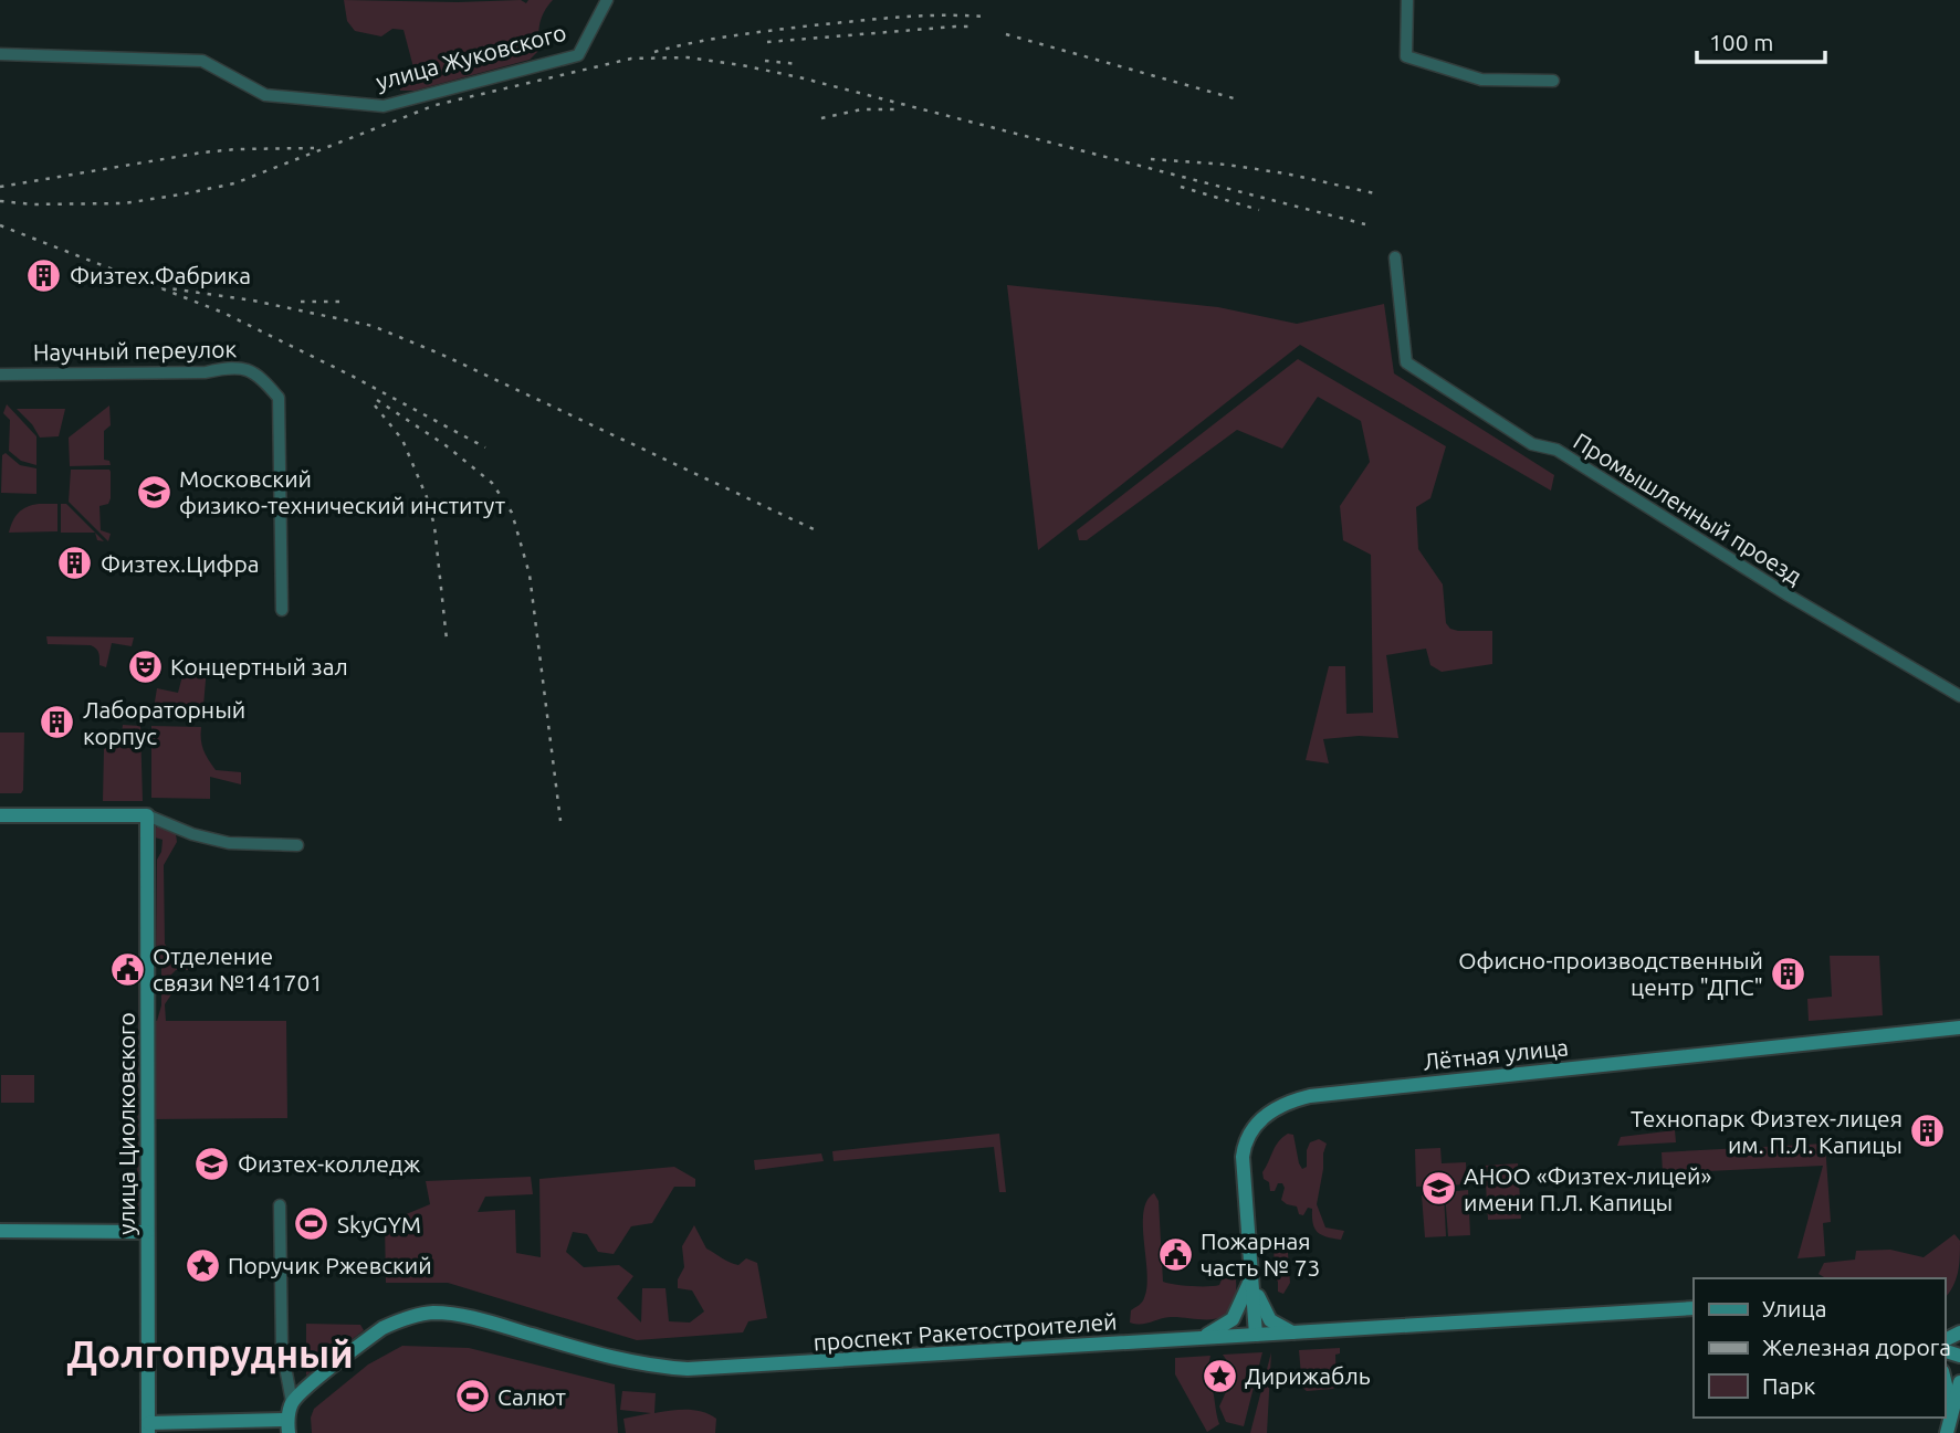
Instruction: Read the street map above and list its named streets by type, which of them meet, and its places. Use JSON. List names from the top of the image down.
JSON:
{
  "streets": {
    "street": [
      "улица Жуковского",
      "Научный переулок",
      "Промышленный проезд",
      "Лётная улица",
      "улица Циолковского",
      "проспект Ракетостроителей"
    ]
  },
  "crossings": [
    ["Лётная улица", "проспект Ракетостроителей"]
  ],
  "districts": ["Долгопрудный"],
  "places": {
    "building": [
      "Физтех.Фабрика",
      "Физтех.Цифра",
      "Лабораторный корпус",
      "Офисно-производственный центр \"ДПС\"",
      "Технопарк Физтех-лицея им. П.Л. Капицы"
    ],
    "school or university": ["Московский физико-технический институт", "Физтех-колледж", "АНОО «Физтех-лицей» имени П.Л. Капицы"],
    "theatre": ["Концертный зал"],
    "public building": ["Отделение связи №141701", "Пожарная часть № 73"],
    "sports": ["SkyGYM", "Салют"],
    "place": ["Поручик Ржевский", "Дирижабль"]
  },
  "legend": ["Улица", "Железная дорога", "Парк"],
  "scale_bar": "100 m"
}
